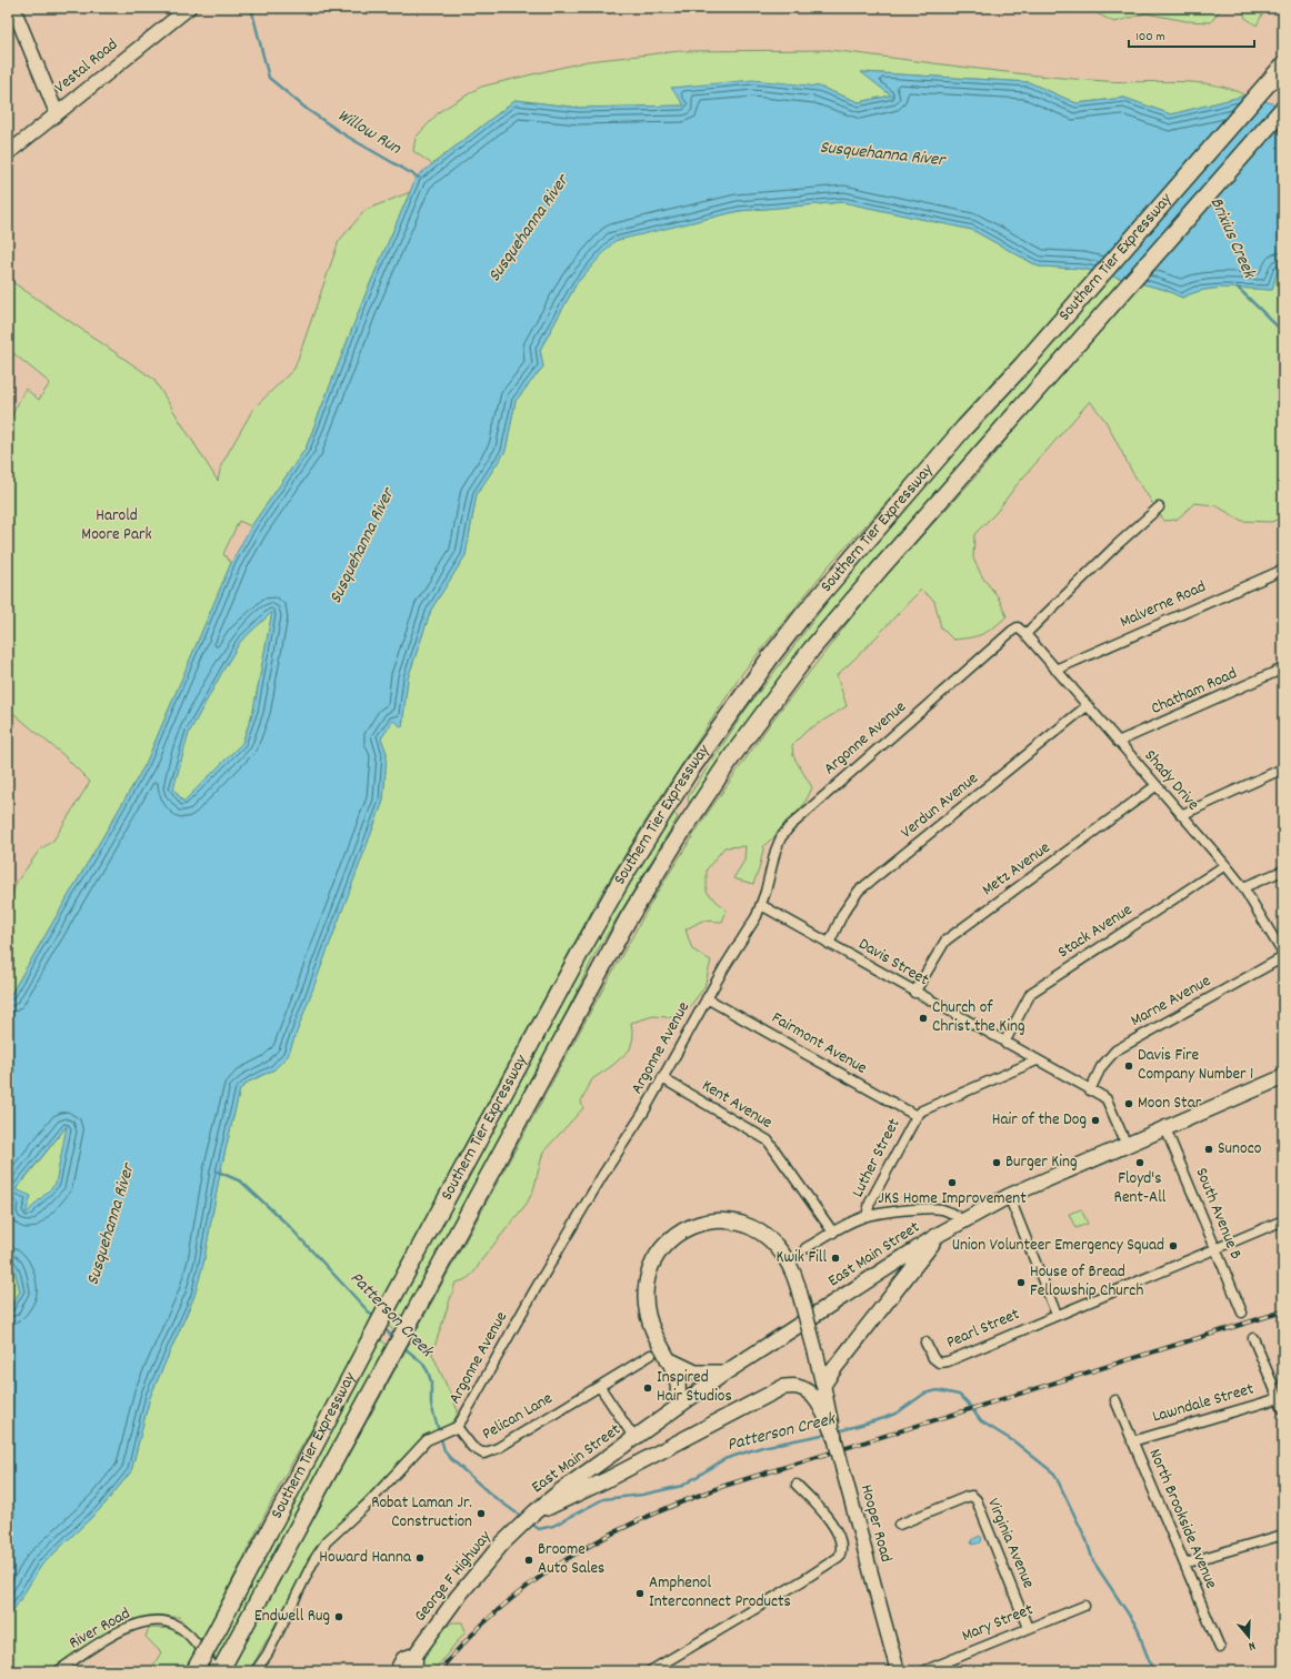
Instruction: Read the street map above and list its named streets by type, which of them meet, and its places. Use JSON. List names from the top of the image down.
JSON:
{
  "streets": {
    "highway": ["Southern Tier Expressway"],
    "main road": ["East Main Street", "George F Highway"],
    "street": [
      "Vestal Road",
      "Malverne Road",
      "Chatham Road",
      "Argonne Avenue",
      "Shady Drive",
      "Verdun Avenue",
      "Metz Avenue",
      "Stack Avenue",
      "Davis Street",
      "Marne Avenue",
      "Fairmont Avenue",
      "Kent Avenue",
      "Luther Street",
      "South Avenue B",
      "Pearl Street",
      "Lawndale Street",
      "Pelican Lane",
      "North Brookside Avenue",
      "Hooper Road",
      "Virginia Avenue",
      "Mary Street",
      "River Road"
    ]
  },
  "crossings": [
    ["Southern Tier Expressway", "River Road"],
    ["Malverne Road", "Shady Drive"],
    ["Chatham Road", "Shady Drive"],
    ["Argonne Avenue", "Shady Drive"],
    ["Argonne Avenue", "Davis Street"],
    ["Argonne Avenue", "Fairmont Avenue"],
    ["Argonne Avenue", "Kent Avenue"],
    ["Argonne Avenue", "Pelican Lane"],
    ["Shady Drive", "Verdun Avenue"],
    ["Shady Drive", "Metz Avenue"],
    ["Shady Drive", "Stack Avenue"],
    ["Shady Drive", "Marne Avenue"],
    ["Verdun Avenue", "Davis Street"],
    ["Metz Avenue", "Davis Street"],
    ["Stack Avenue", "Davis Street"],
    ["Davis Street", "Marne Avenue"],
    ["Davis Street", "East Main Street"],
    ["Fairmont Avenue", "Luther Street"],
    ["South Avenue B", "East Main Street"],
    ["South Avenue B", "Pearl Street"],
    ["East Main Street", "George F Highway"],
    ["Lawndale Street", "North Brookside Avenue"],
    ["Virginia Avenue", "Mary Street"]
  ],
  "water": [
    "Willow Run",
    "Susquehanna River",
    "Brixius Creek",
    "Patterson Creek"
  ],
  "parks": ["Harold Moore Park"],
  "places": [
    "Church of Christ the King",
    "Davis Fire Company Number 1",
    "Moon Star",
    "Hair of the Dog",
    "Sunoco",
    "Burger King",
    "Floyd's Rent-All",
    "JKS Home Improvement",
    "Union Volunteer Emergency Squad",
    "Kwik Fill",
    "House of Bread Fellowship Church",
    "Inspired Hair Studios",
    "Robat Laman Jr. Construction",
    "Howard Hanna",
    "Broome Auto Sales",
    "Amphenol Interconnect Products",
    "Endwell Rug"
  ],
  "scale_bar": "100 m",
  "north": "bottom"
}
